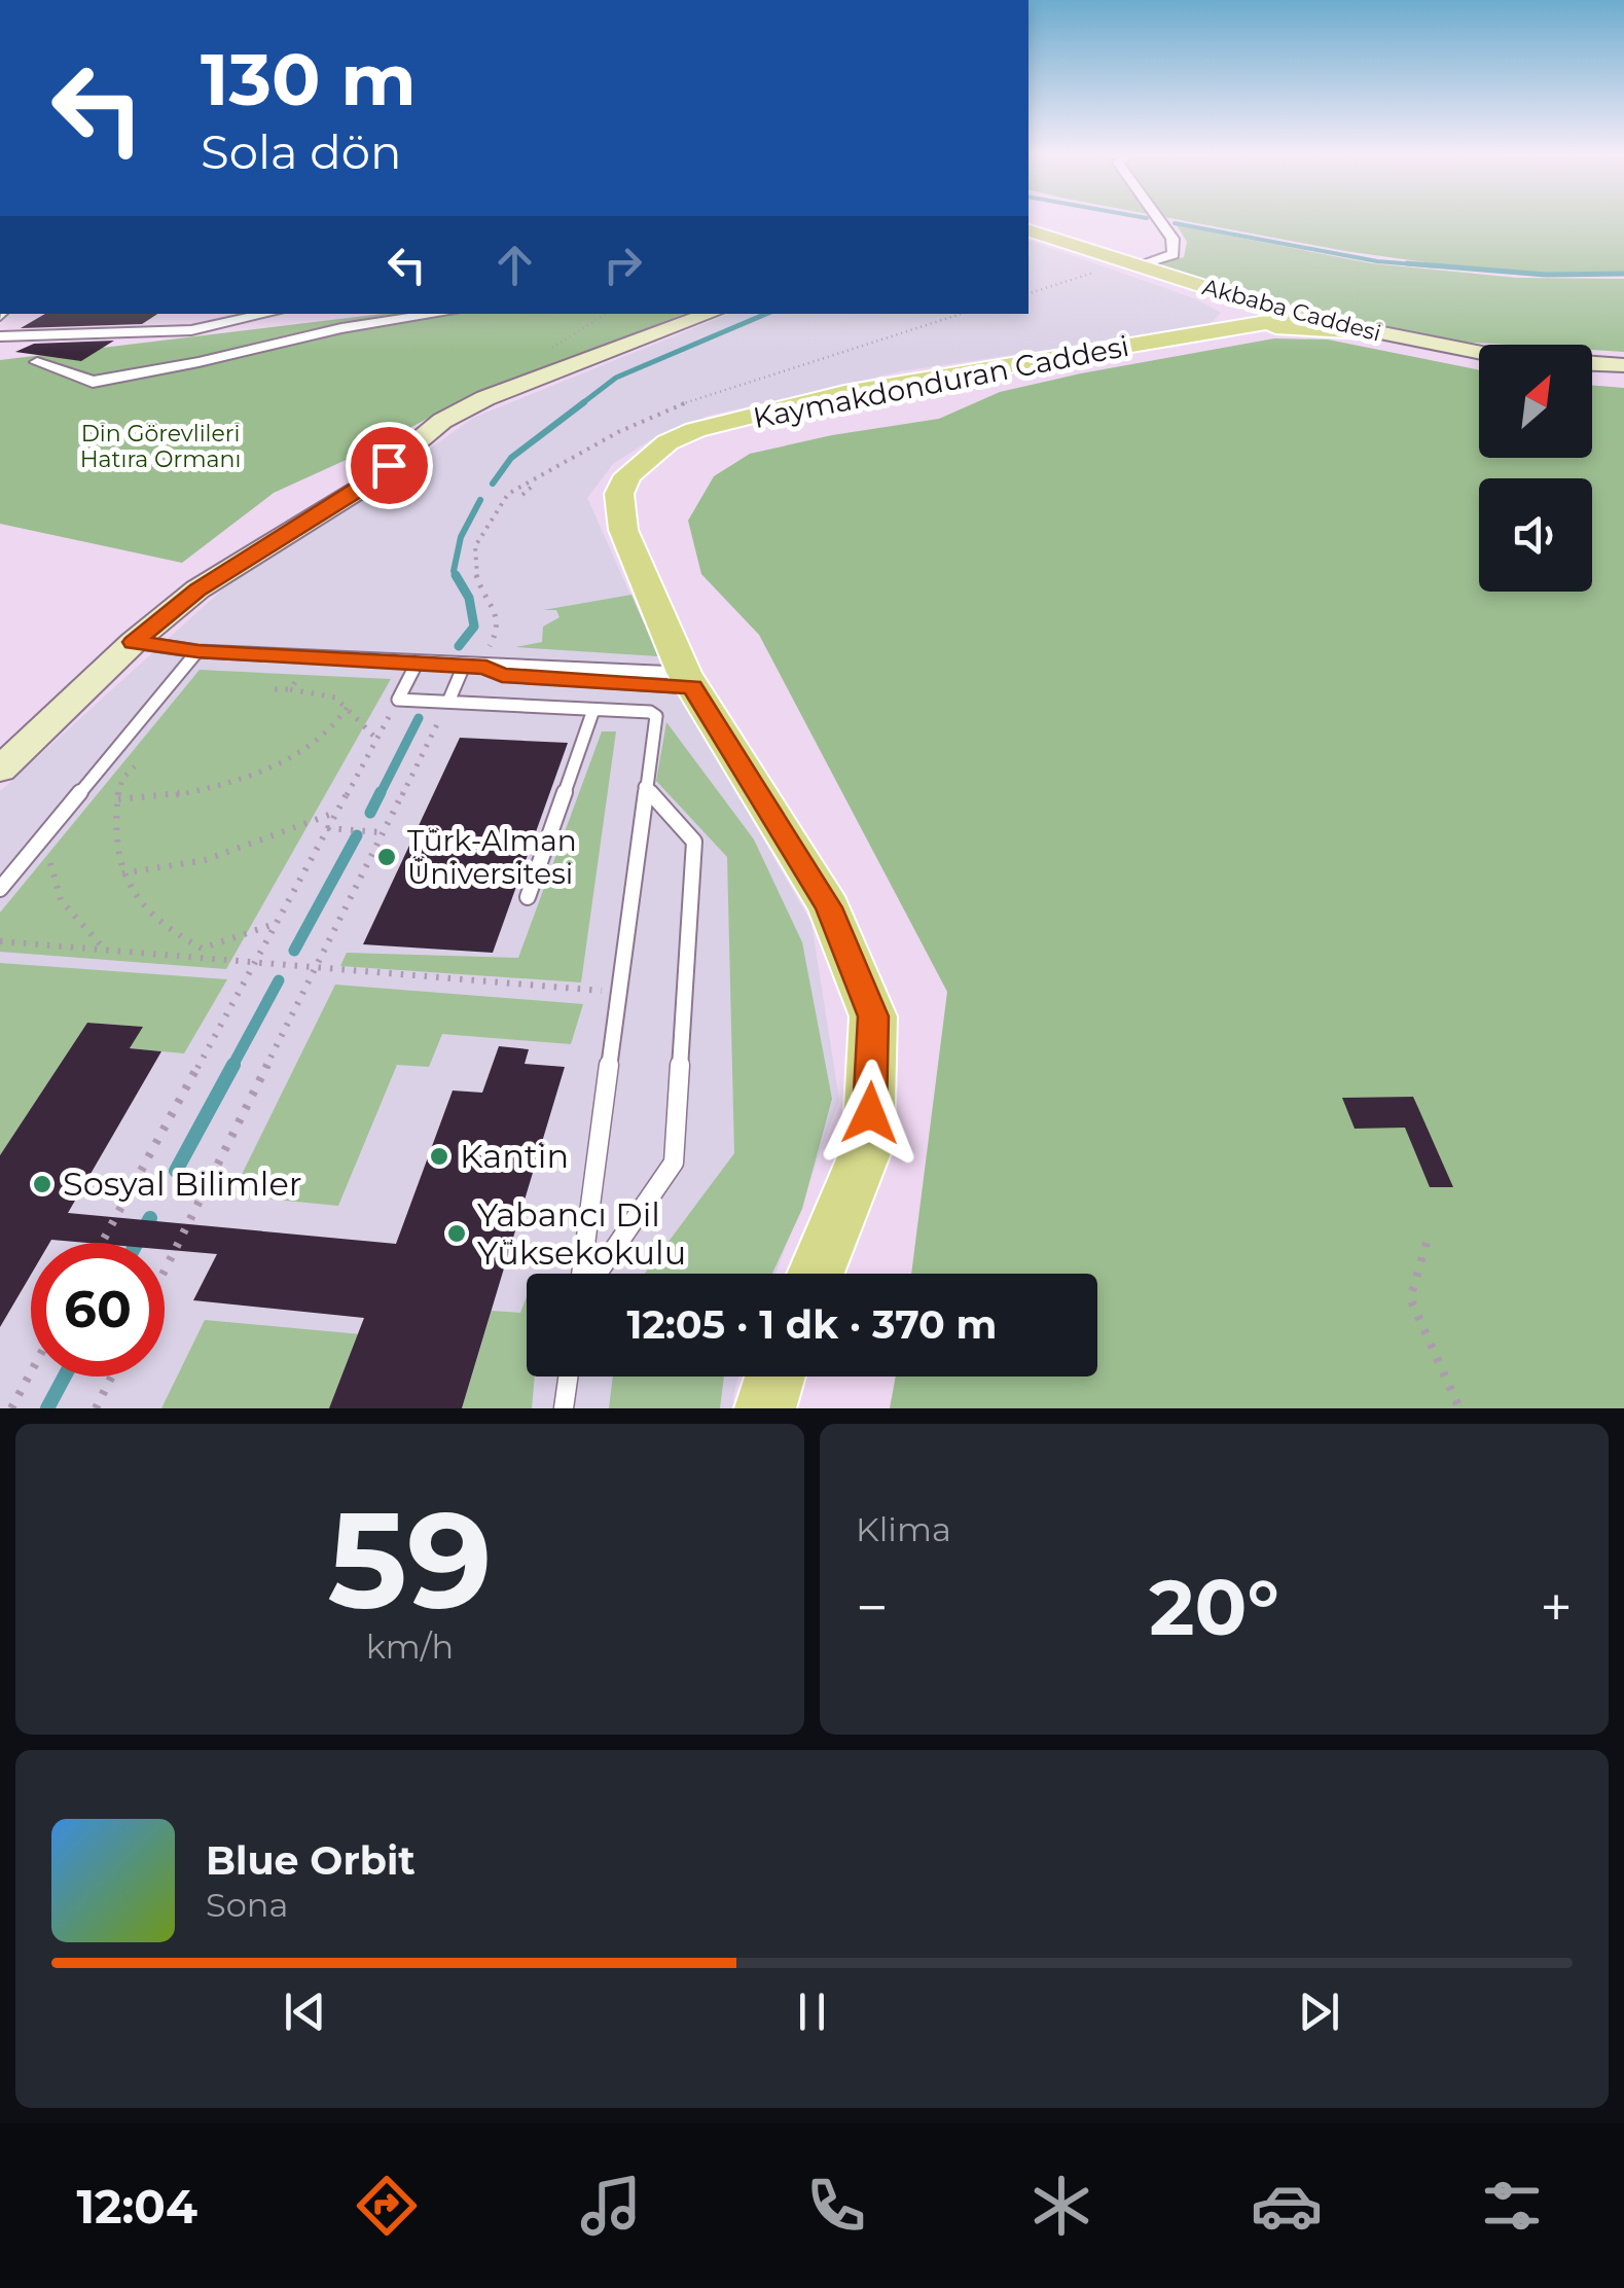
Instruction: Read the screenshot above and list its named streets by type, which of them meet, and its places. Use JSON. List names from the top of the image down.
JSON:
{
  "streets": {
    "main road": ["Akbaba Caddesi", "Kaymakdonduran Caddesi"]
  },
  "parks": ["Din Görevlileri Hatıra Ormanı"],
  "places": [
    "Türk-Alman Üniversitesi",
    "Kantin",
    "Sosyal Bilimler",
    "Yabancı Dil Yüksekokulu"
  ],
  "north": "top right",
  "page": {
    "turn": ["130 m", "Sola dön"],
    "limit": "60",
    "trip": "12:05 · 1 dk · 370 m",
    "tile": [
      ["59", "km/h"],
      "Klima"
    ],
    "heat": ["−", "20°", "+"],
    "song": ["Blue Orbit", "Sona"],
    "tabs": "12:04"
  }
}
